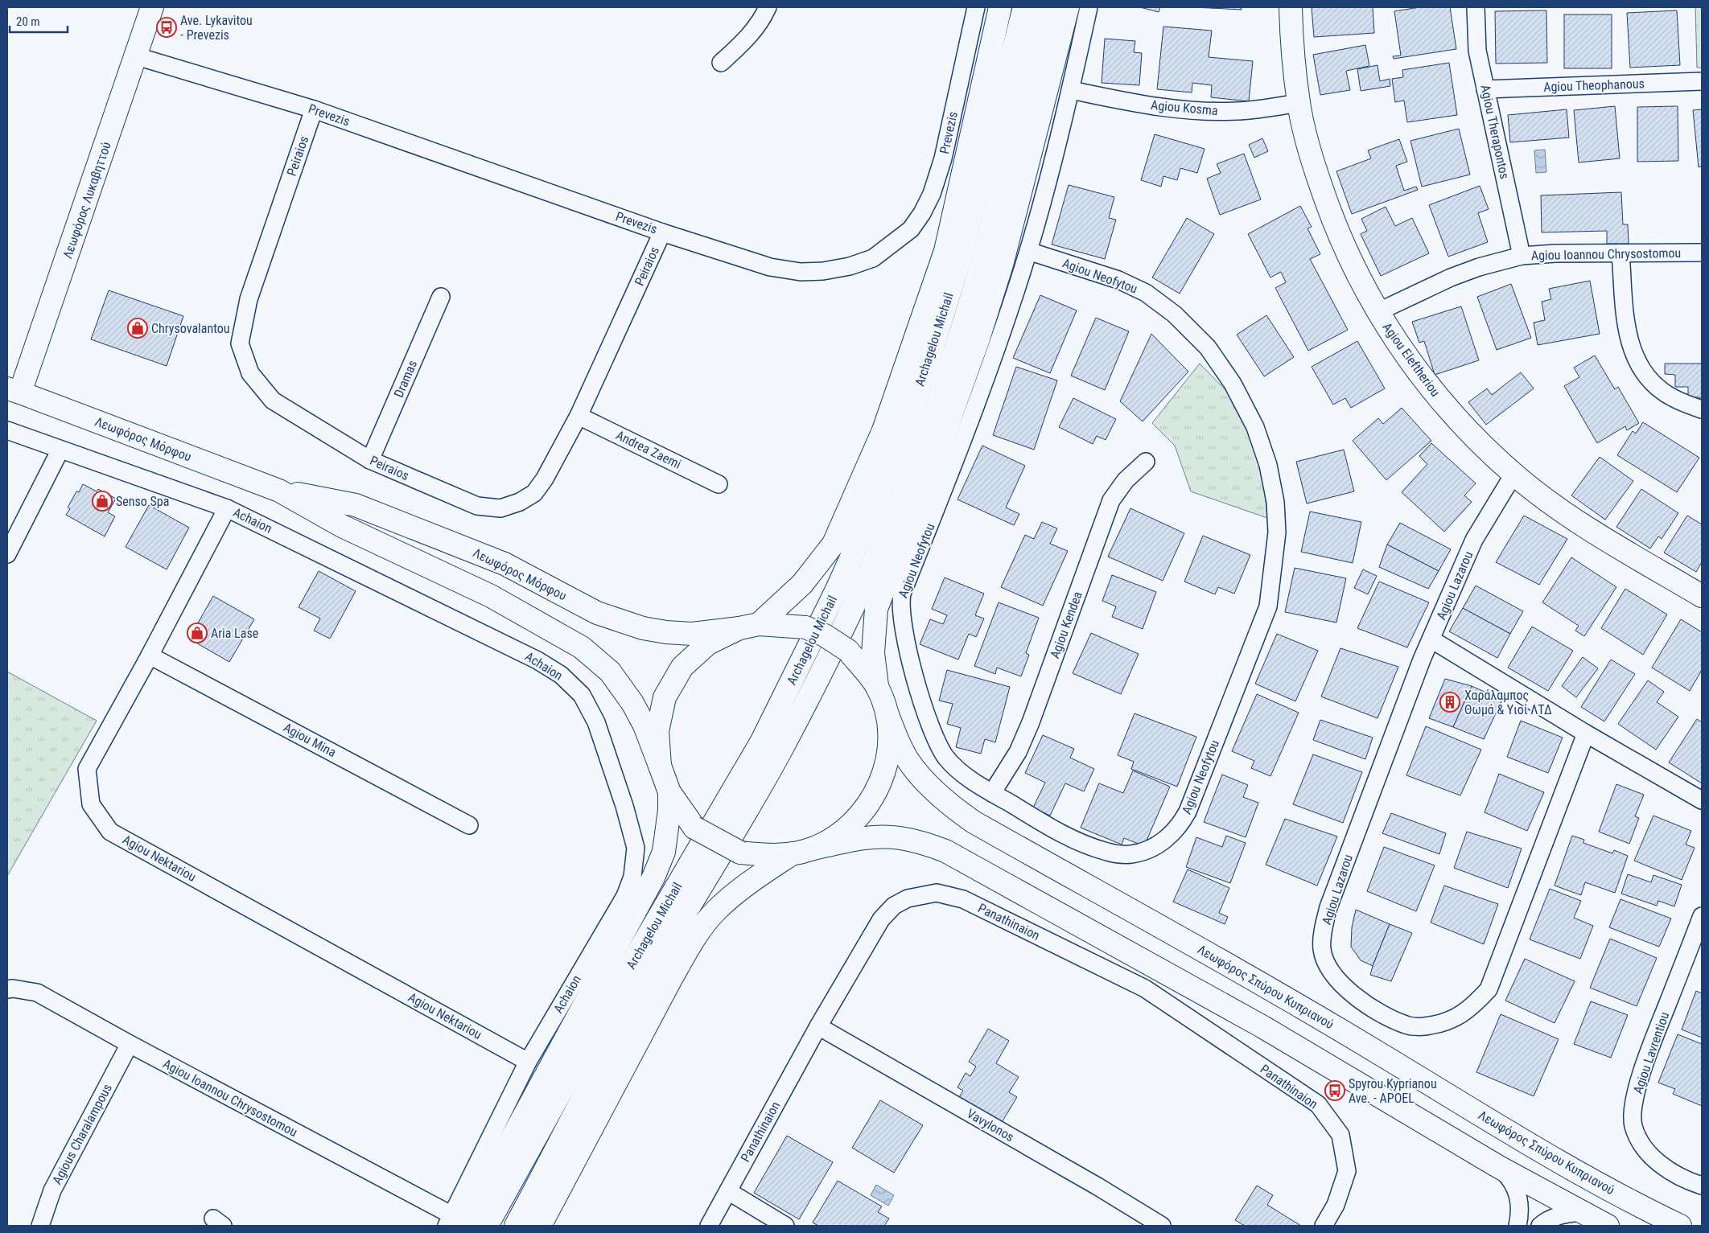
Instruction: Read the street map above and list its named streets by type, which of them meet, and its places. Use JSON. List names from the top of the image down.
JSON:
{
  "streets": {
    "main road": [
      "Λεωφόρος Λυκαβηττού",
      "Archagelou Michail",
      "Agiou Eleftheriou",
      "Λεωφόρος Μόρφου",
      "Λεωφόρος Σπύρου Κυπριανού"
    ],
    "street": [
      "Agiou Theophanous",
      "Agiou Kosma",
      "Prevezis",
      "Agiou Therapontos",
      "Peiraios",
      "Agiou Ioannou Chrysostomou",
      "Agiou Neofytou",
      "Dramas",
      "Andrea Zaemi",
      "Achaion",
      "Agiou Lazarou",
      "Agiou Kendea",
      "Agiou Mina",
      "Agiou Nektariou",
      "Panathinaion",
      "Agiou Lavrentiou",
      "Vavylonos",
      "Agious Charalampous"
    ]
  },
  "crossings": [
    ["Agiou Theophanous", "Agiou Therapontos"],
    ["Agiou Kosma", "Agiou Neofytou"],
    ["Agiou Kosma", "Agiou Eleftheriou"],
    ["Prevezis", "Peiraios"],
    ["Prevezis", "Λεωφόρος Λυκαβηττού"],
    ["Agiou Therapontos", "Agiou Ioannou Chrysostomou"],
    ["Peiraios", "Dramas"],
    ["Peiraios", "Andrea Zaemi"],
    ["Λεωφόρος Λυκαβηττού", "Λεωφόρος Μόρφου"],
    ["Agiou Ioannou Chrysostomou", "Agiou Eleftheriou"],
    ["Agiou Ioannou Chrysostomou", "Achaion"],
    ["Agiou Ioannou Chrysostomou", "Agious Charalampous"],
    ["Agiou Neofytou", "Agiou Kendea"],
    ["Agiou Eleftheriou", "Agiou Lazarou"],
    ["Achaion", "Agiou Nektariou"],
    ["Agiou Mina", "Agiou Nektariou"],
    ["Panathinaion", "Vavylonos"]
  ],
  "places": {
    "bus stop": ["Ave. Lykavitou - Prevezis", "Spyrou Kyprianou Ave. - APOEL"],
    "shop": ["Chrysovalantou", "Senso Spa", "Aria Lase"],
    "building": ["Χαράλαμπος Θωμά & Υιοί ΛΤΔ"]
  },
  "scale_bar": "20 m"
}
